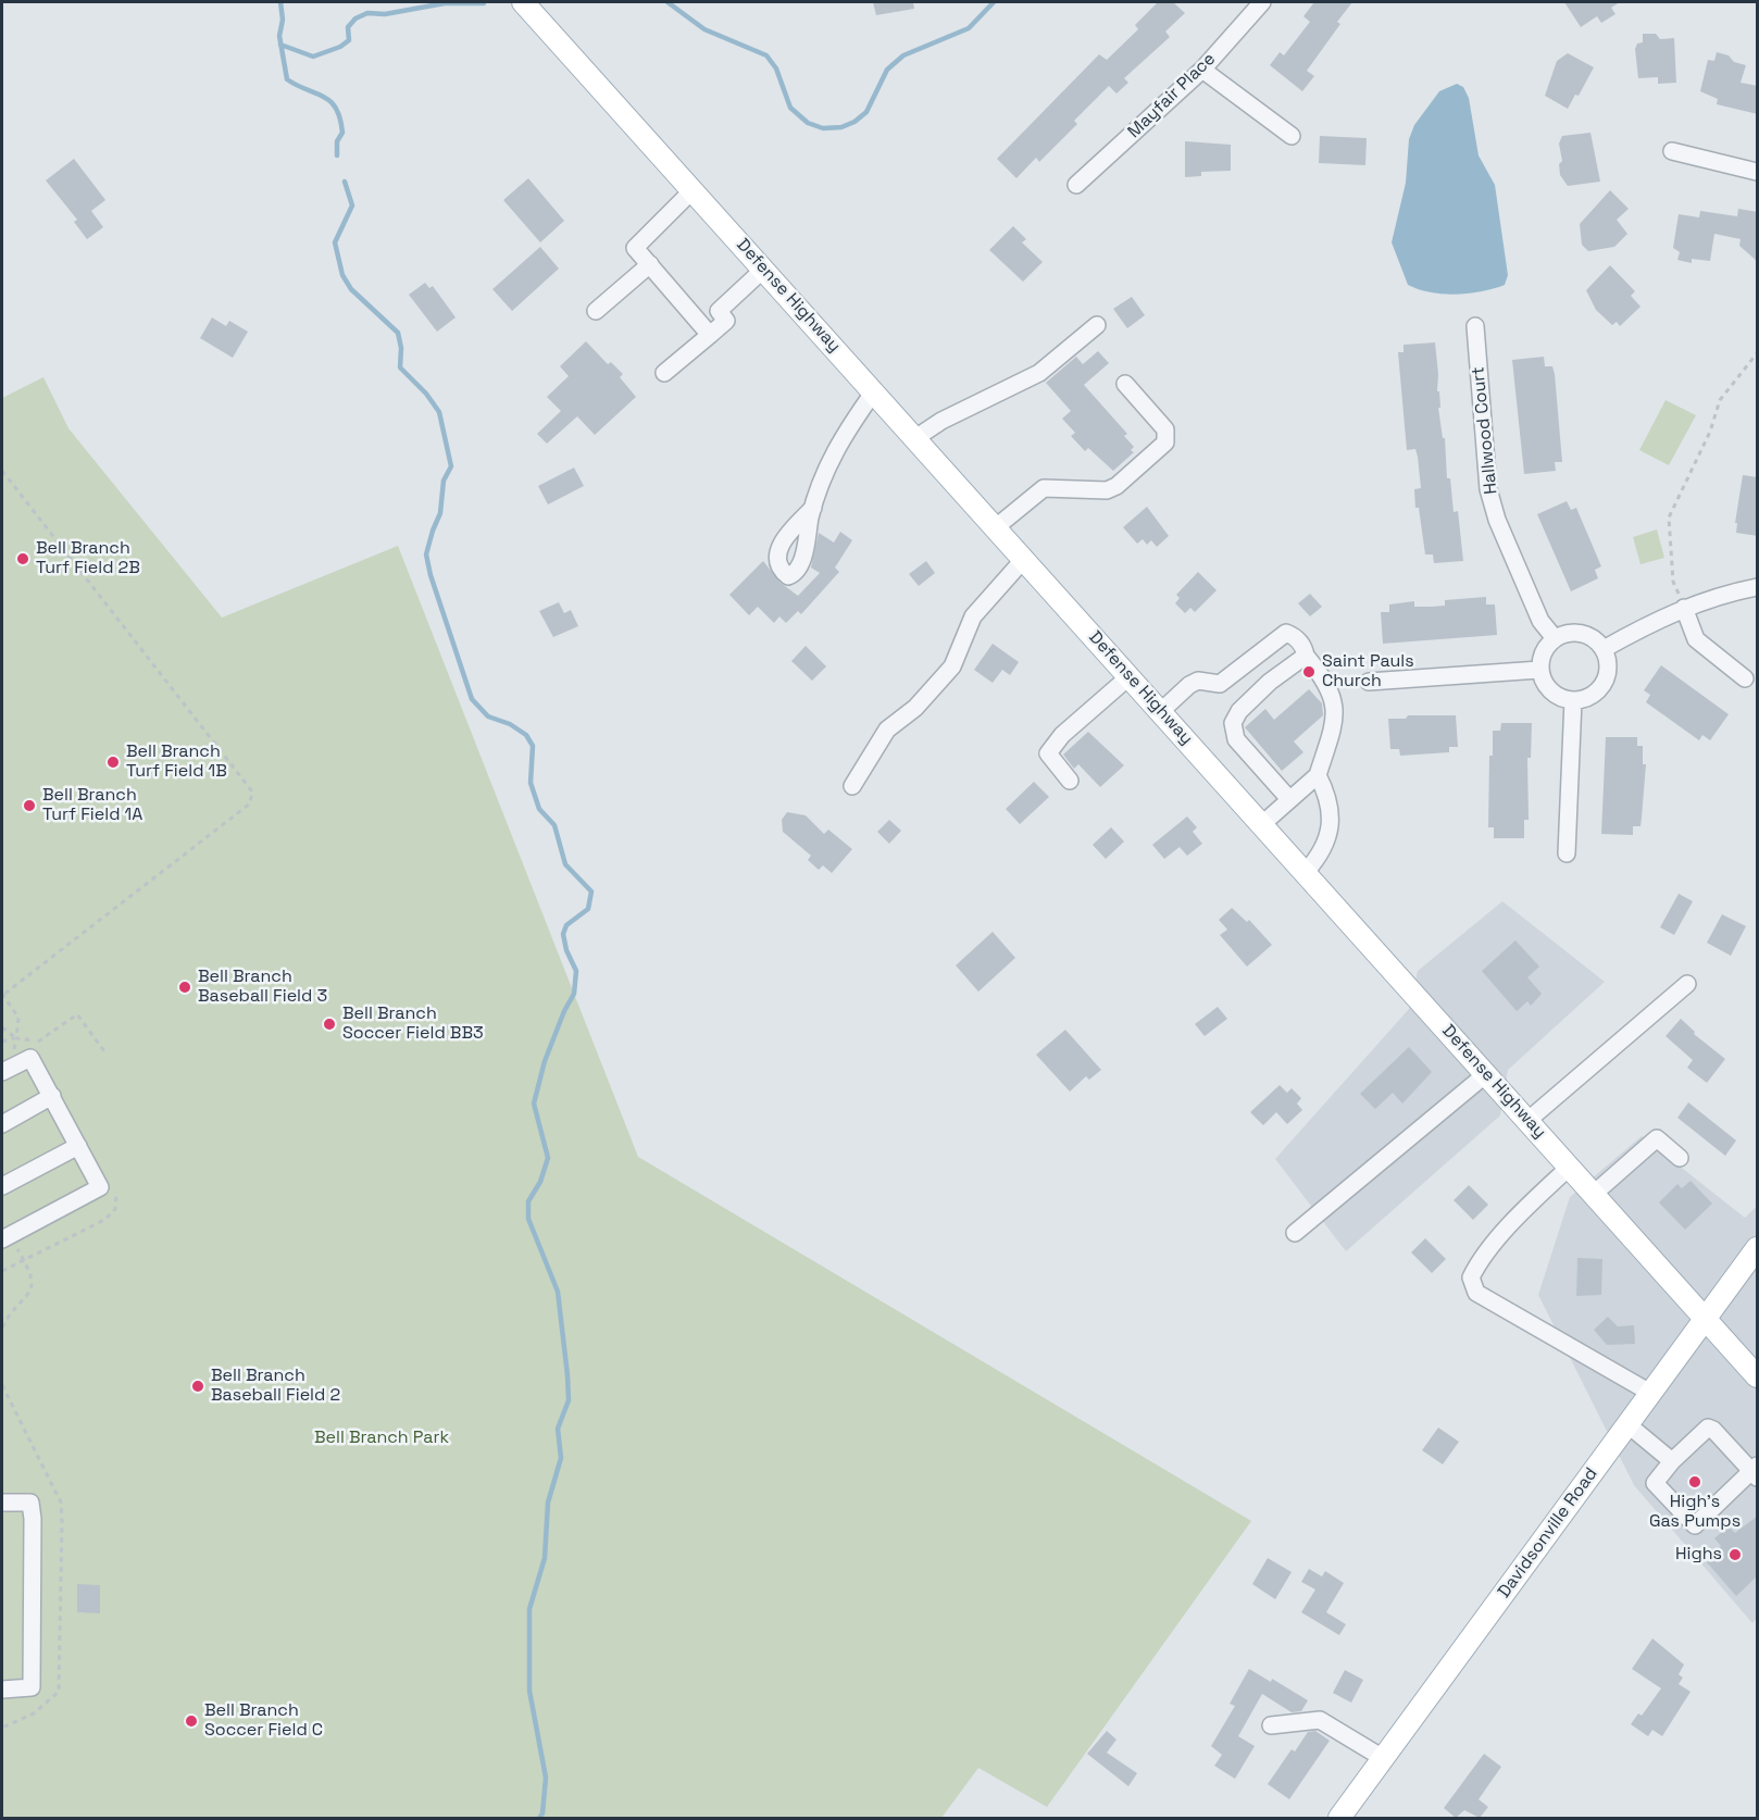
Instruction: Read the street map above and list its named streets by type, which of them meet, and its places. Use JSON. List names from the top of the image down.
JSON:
{
  "streets": {
    "main road": ["Defense Highway", "Davidsonville Road"],
    "street": ["Mayfair Place", "Hallwood Court"]
  },
  "crossings": [
    ["Defense Highway", "Davidsonville Road"]
  ],
  "parks": ["Bell Branch Park"],
  "places": [
    "Bell Branch Turf Field 2B",
    "Saint Pauls Church",
    "Bell Branch Turf Field 1B",
    "Bell Branch Turf Field 1A",
    "Bell Branch Baseball Field 3",
    "Bell Branch Soccer Field BB3",
    "Bell Branch Baseball Field 2",
    "High's Gas Pumps",
    "Highs",
    "Bell Branch Soccer Field C"
  ]
}
